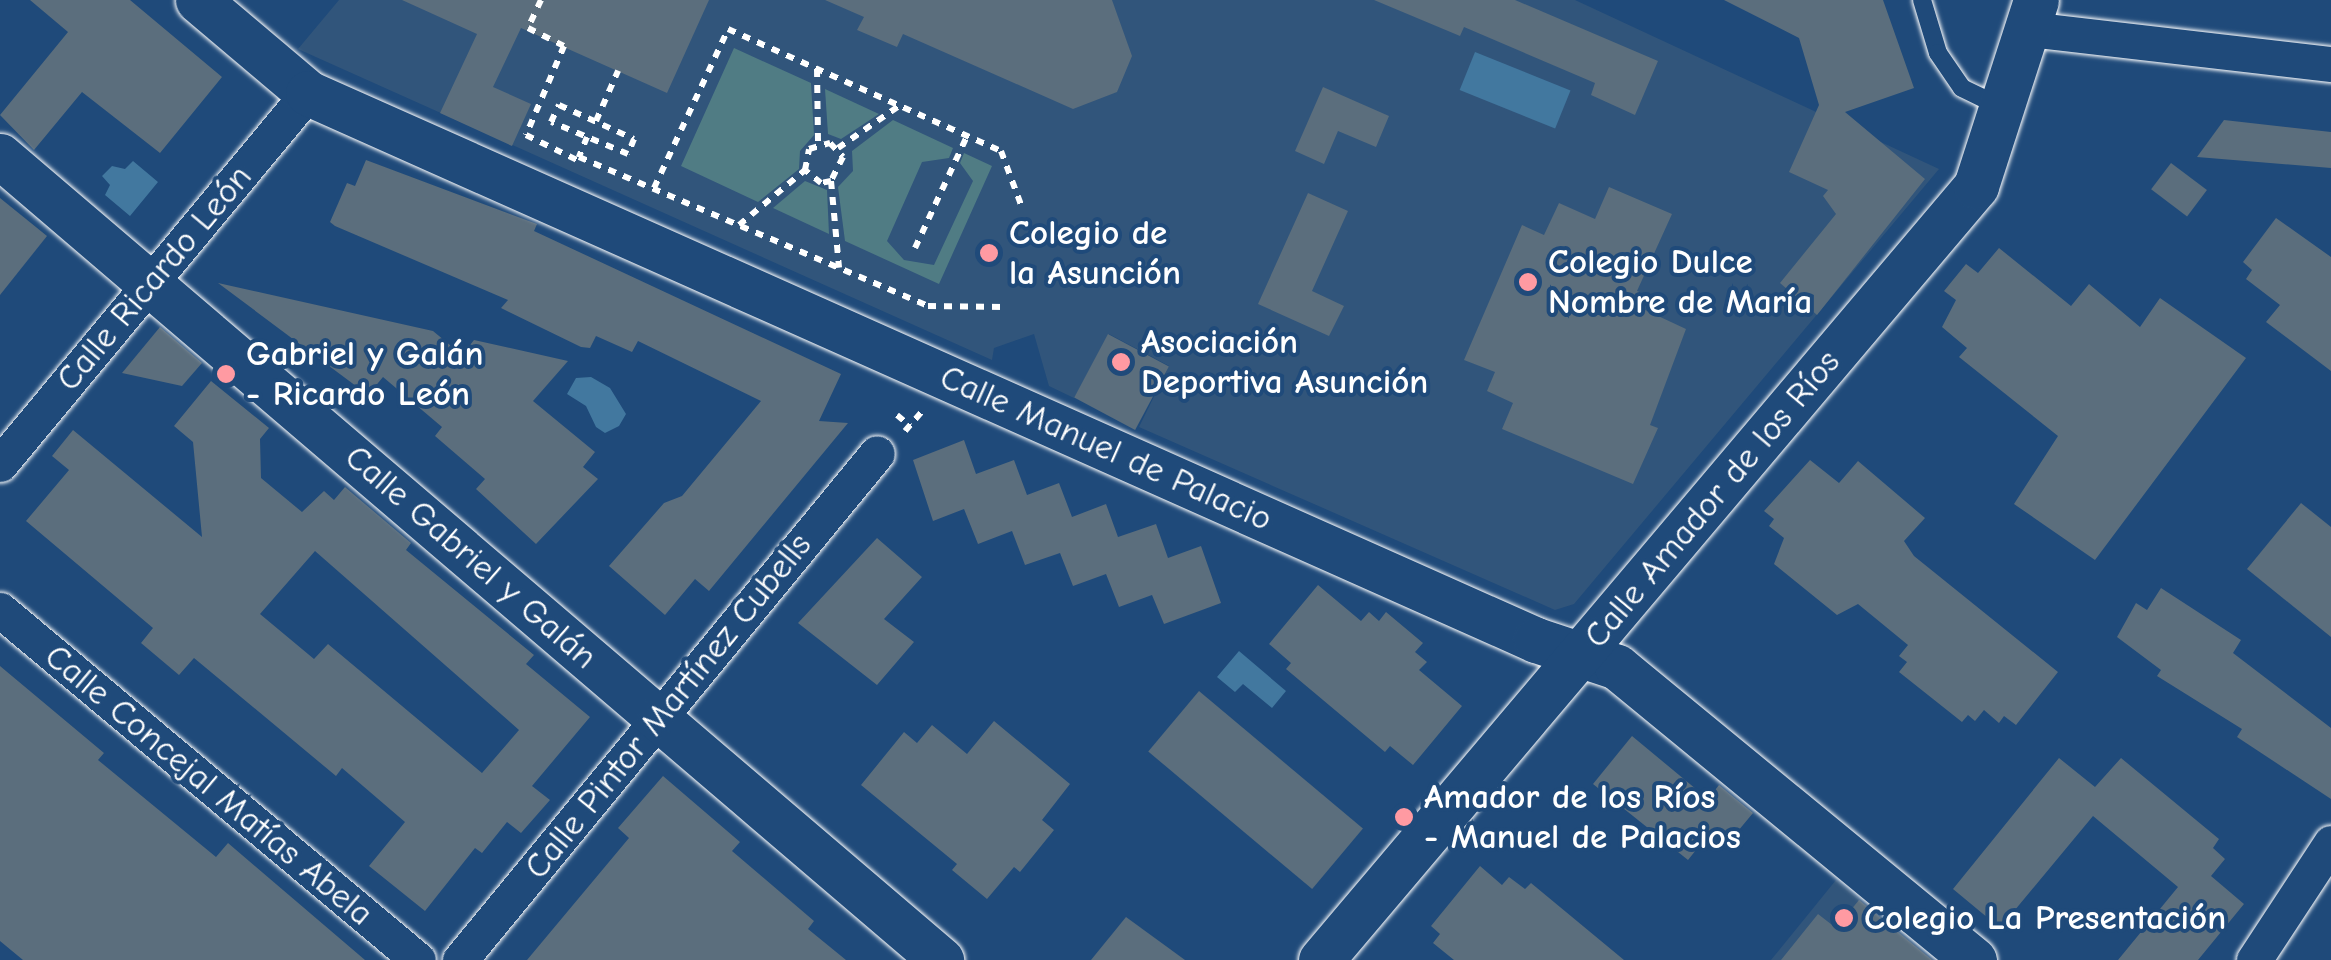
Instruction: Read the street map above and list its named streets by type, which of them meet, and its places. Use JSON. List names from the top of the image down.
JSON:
{
  "streets": {
    "street": [
      "Calle Ricardo León",
      "Calle Manuel de Palacio",
      "Calle Amador de los Ríos",
      "Calle Gabriel y Galán",
      "Calle Pintor Martínez Cubells",
      "Calle Concejal Matías Abela"
    ]
  },
  "crossings": [
    ["Calle Ricardo León", "Calle Manuel de Palacio"],
    ["Calle Ricardo León", "Calle Gabriel y Galán"],
    ["Calle Manuel de Palacio", "Calle Amador de los Ríos"],
    ["Calle Gabriel y Galán", "Calle Pintor Martínez Cubells"]
  ],
  "places": [
    "Colegio de la Asunción",
    "Colegio Dulce Nombre de María",
    "Asociación Deportiva Asunción",
    "Gabriel y Galán - Ricardo León",
    "Amador de los Ríos - Manuel de Palacios",
    "Colegio La Presentación"
  ]
}
